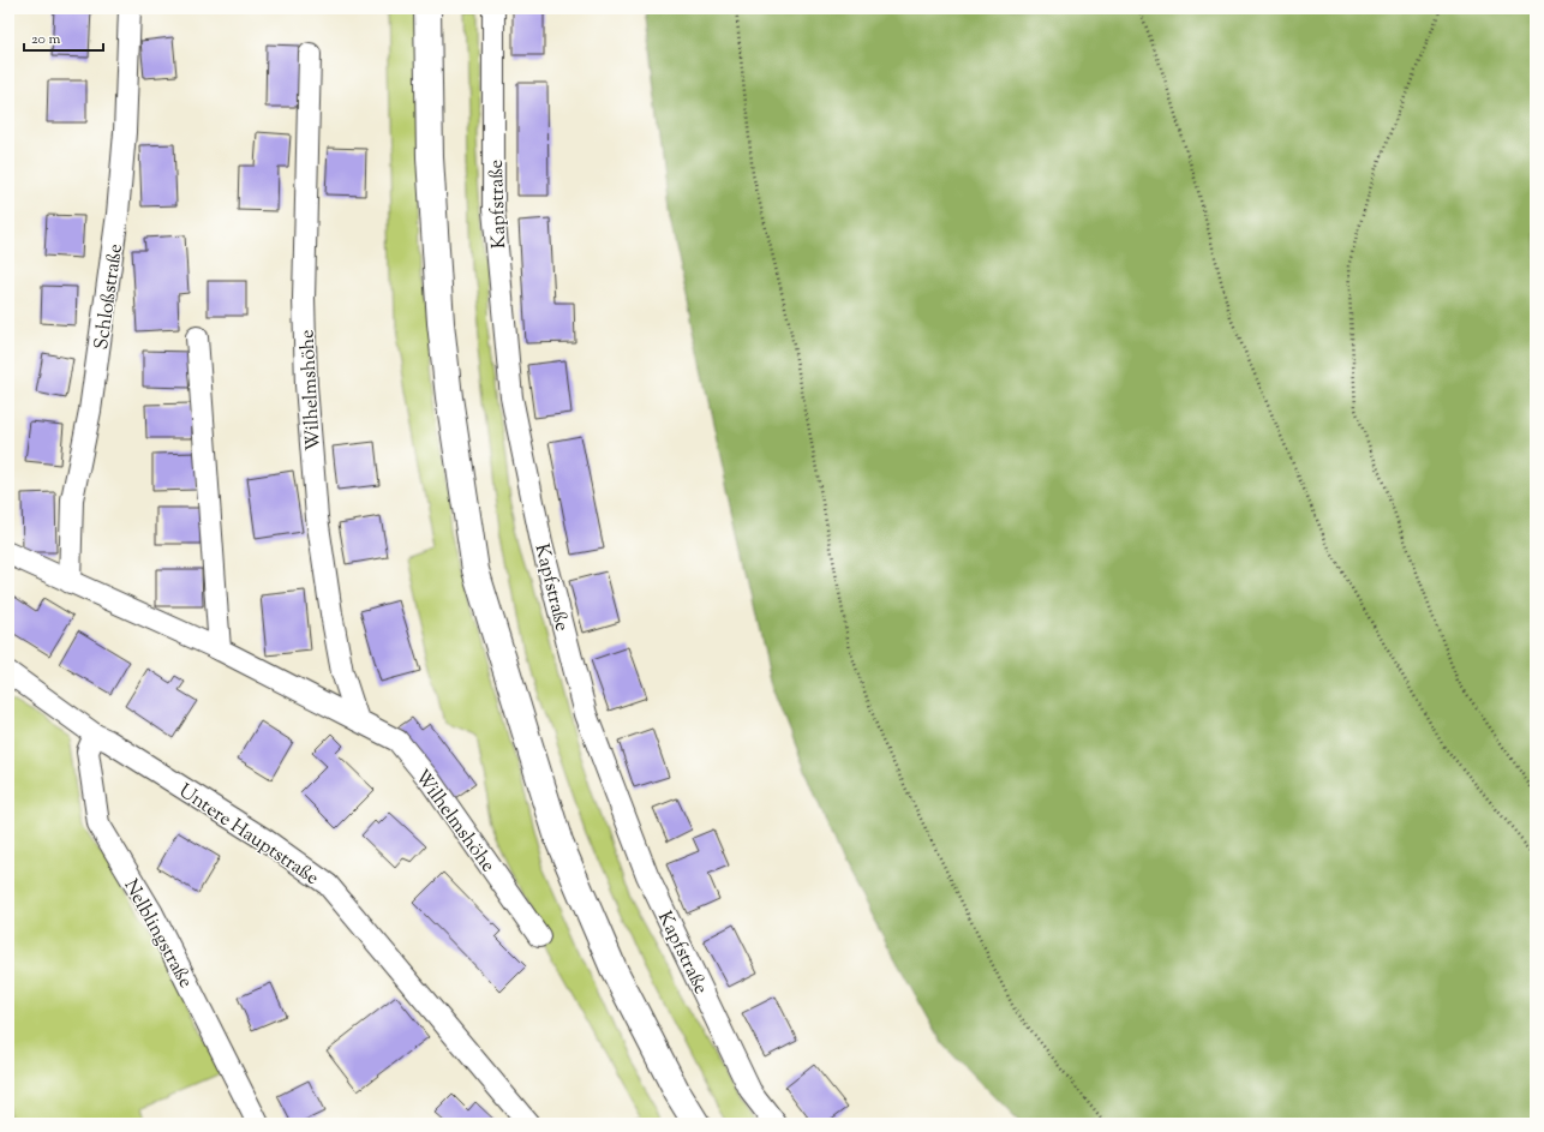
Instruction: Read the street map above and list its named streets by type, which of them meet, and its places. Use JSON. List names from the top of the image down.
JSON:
{
  "streets": {
    "street": [
      "Kapfstraße",
      "Schloßstraße",
      "Wilhelmshöhe",
      "Untere Hauptstraße",
      "Nelblingstraße"
    ]
  },
  "crossings": [
    ["Untere Hauptstraße", "Nelblingstraße"]
  ],
  "scale_bar": "20 m"
}
